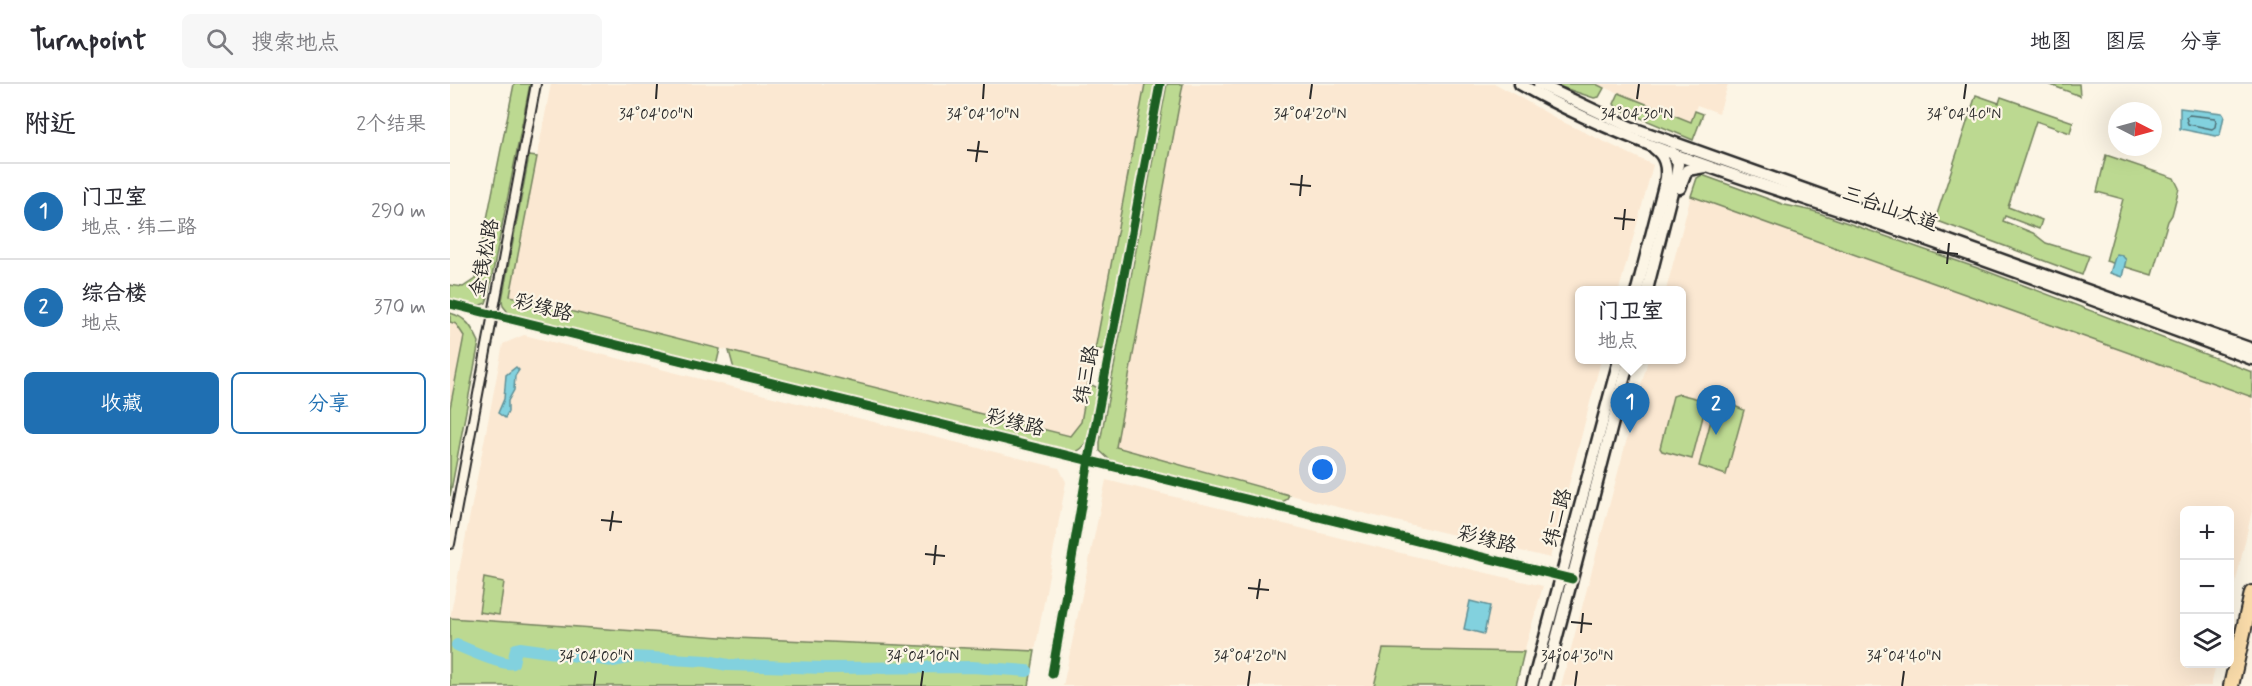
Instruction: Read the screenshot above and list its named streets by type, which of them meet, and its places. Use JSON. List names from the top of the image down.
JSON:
{
  "streets": {
    "main road": ["三台山大道", "纬二路"],
    "street": ["金钱松路", "彩缘路", "纬三路"]
  },
  "crossings": [
    ["金钱松路", "彩缘路"],
    ["彩缘路", "纬三路"],
    ["彩缘路", "纬二路"]
  ],
  "north": "right",
  "page": {
    "header": "Turnpoint",
    "search": "搜索地点",
    "nav": ["地图", "图层", "分享"],
    "heading": ["附近", "2个结果"],
    "list": [
      {
        "mark": "1",
        "name": "门卫室",
        "note": "地点 · 纬二路",
        "value": "290 m"
      },
      {
        "mark": "2",
        "name": "综合楼",
        "note": "地点",
        "value": "370 m"
      }
    ],
    "popup": ["门卫室", "地点"],
    "buttons": ["收藏", "分享"],
    "pins": ["1", "2"],
    "map_buttons": ["+", "−"]
  },
  "coordinates": [
    "34°04'00\"N",
    "34°04'10\"N",
    "34°04'20\"N",
    "34°04'30\"N",
    "34°04'40\"N"
  ]
}
